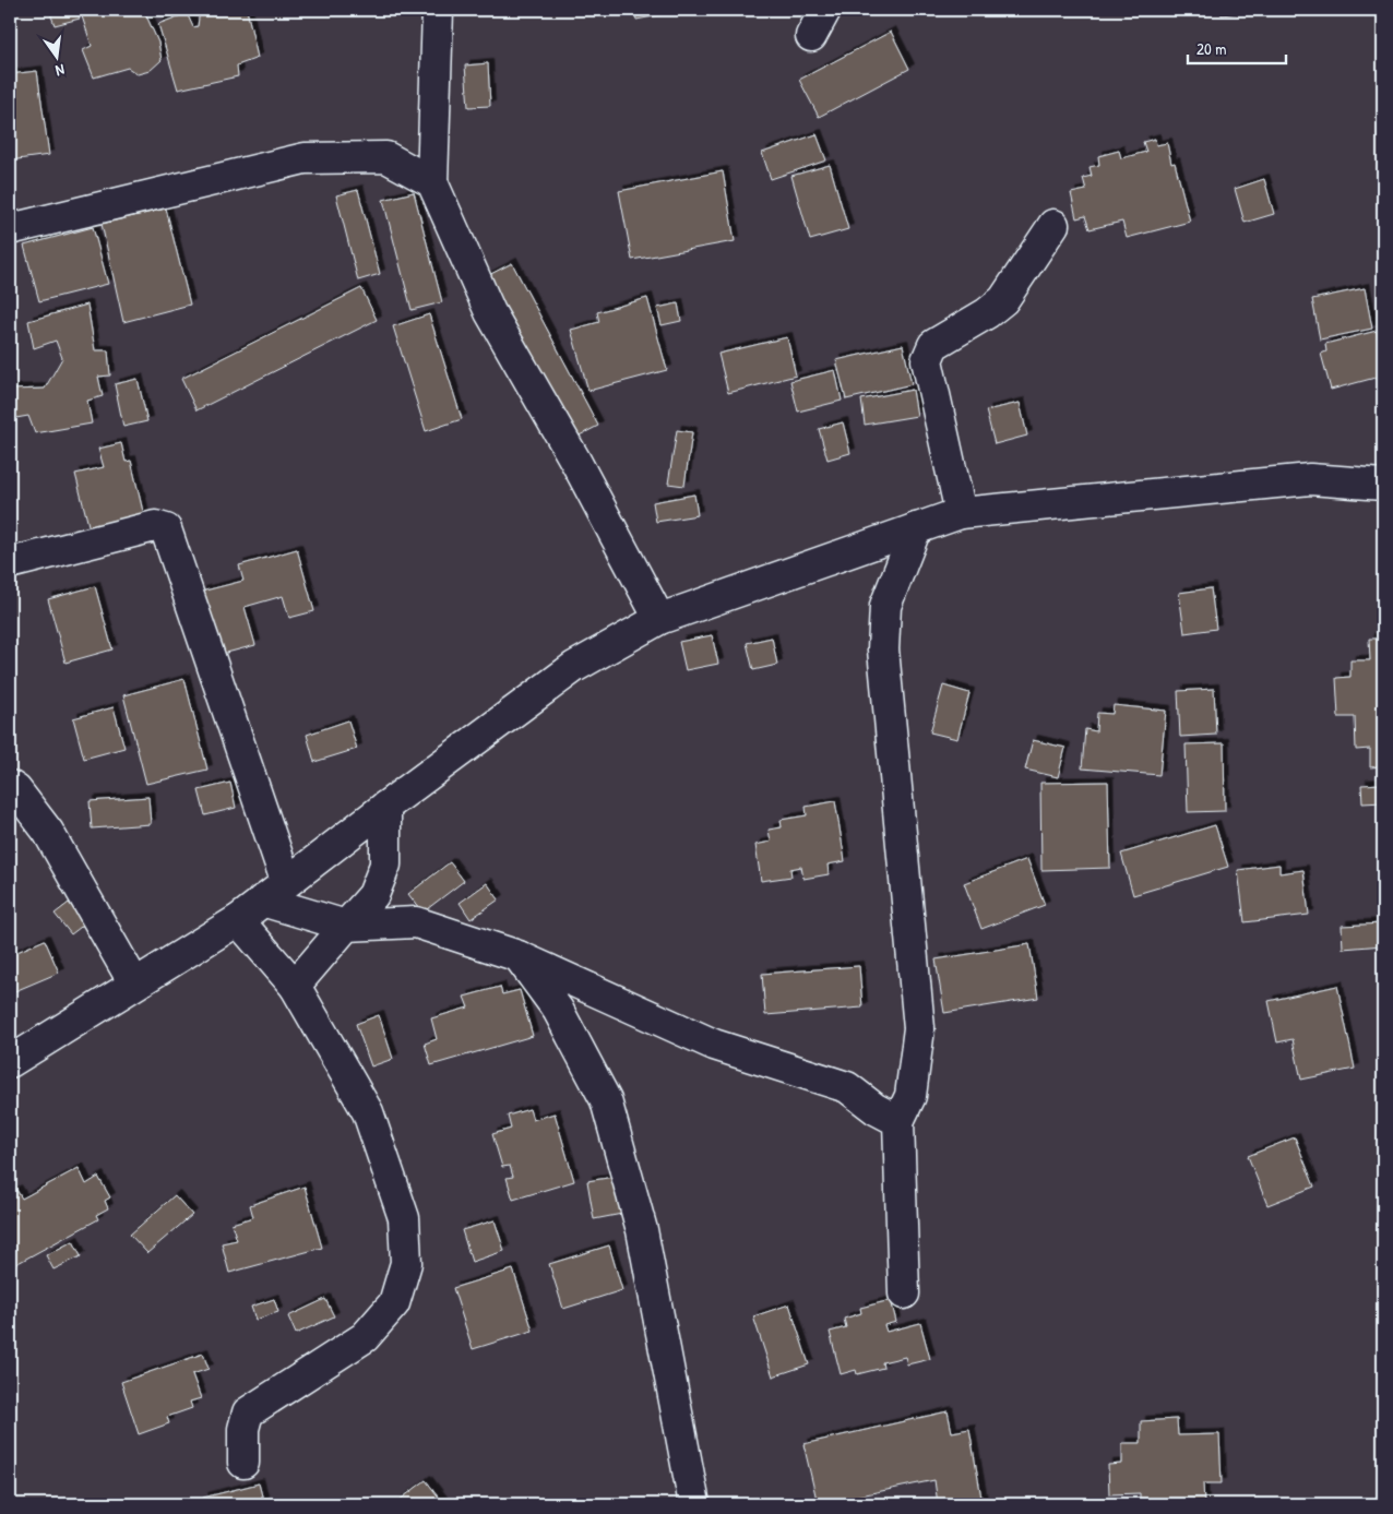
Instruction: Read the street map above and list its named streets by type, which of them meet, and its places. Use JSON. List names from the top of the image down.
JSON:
{
  "scale_bar": "20 m",
  "north": "bottom"
}
